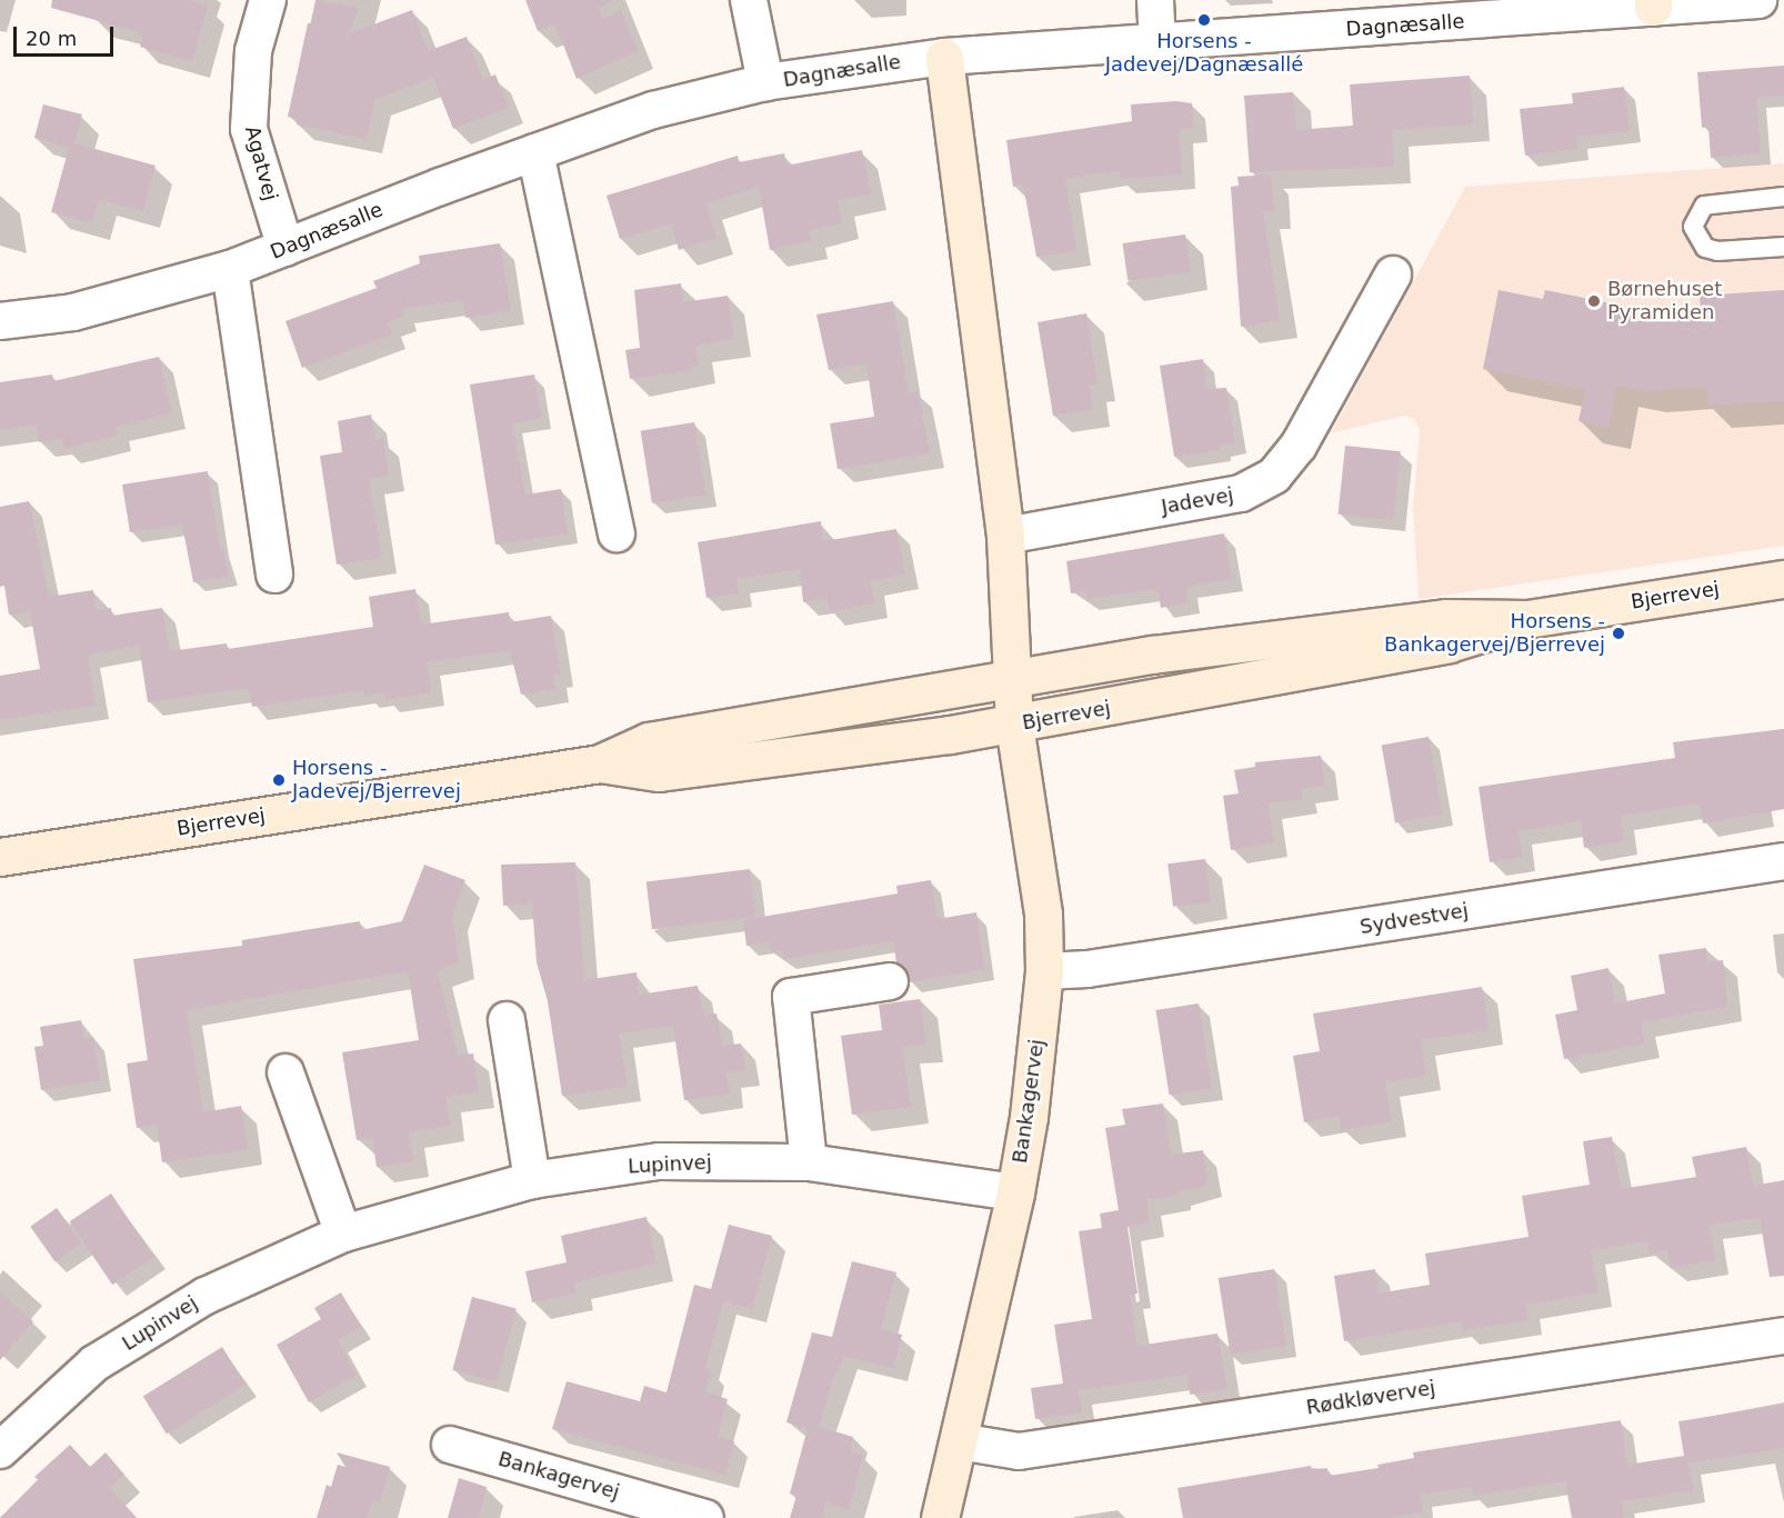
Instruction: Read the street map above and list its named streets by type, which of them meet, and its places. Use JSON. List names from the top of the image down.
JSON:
{
  "streets": {
    "street": [
      "Dagnæsalle",
      "Agatvej",
      "Jadevej",
      "Bjerrevej",
      "Sydvestvej",
      "Bankagervej",
      "Lupinvej",
      "Rødkløvervej"
    ]
  },
  "crossings": [
    ["Dagnæsalle", "Agatvej"],
    ["Bjerrevej", "Bankagervej"],
    ["Sydvestvej", "Bankagervej"],
    ["Bankagervej", "Lupinvej"],
    ["Bankagervej", "Rødkløvervej"]
  ],
  "places": [
    "Horsens - Jadevej/Dagnæsallé",
    "Børnehuset Pyramiden",
    "Horsens - Bankagervej/Bjerrevej",
    "Horsens - Jadevej/Bjerrevej"
  ],
  "scale_bar": "20 m"
}
